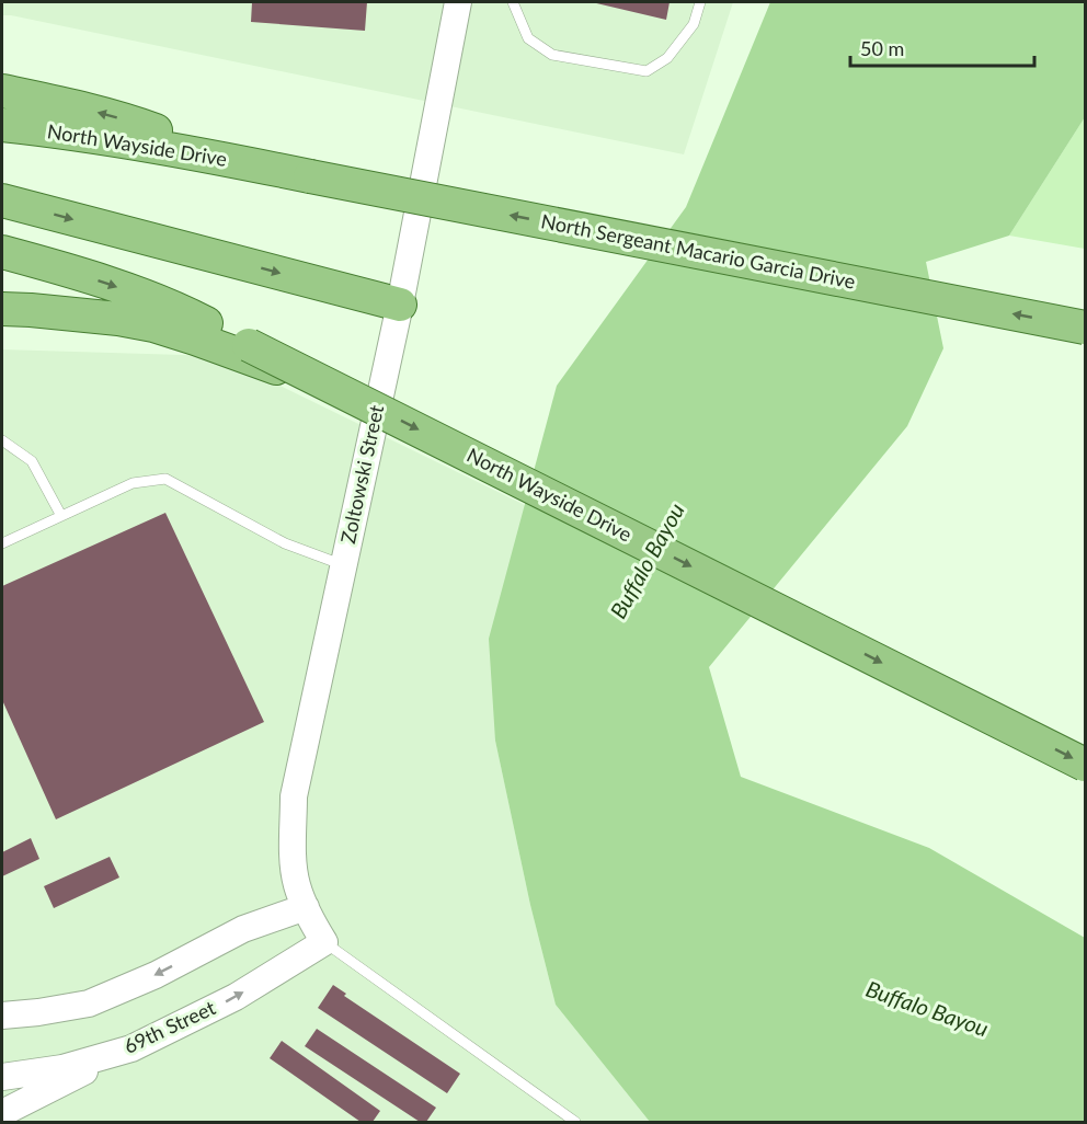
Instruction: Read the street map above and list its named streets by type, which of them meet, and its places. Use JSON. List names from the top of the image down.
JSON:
{
  "streets": {
    "main road": ["North Wayside Drive", "North Sergeant Macario Garcia Drive"],
    "street": ["Zoltowski Street", "69th Street"]
  },
  "crossings": [
    ["North Wayside Drive", "North Sergeant Macario Garcia Drive"],
    ["Zoltowski Street", "69th Street"]
  ],
  "one_way": ["North Sergeant Macario Garcia Drive"],
  "water": ["Buffalo Bayou"],
  "scale_bar": "50 m"
}
